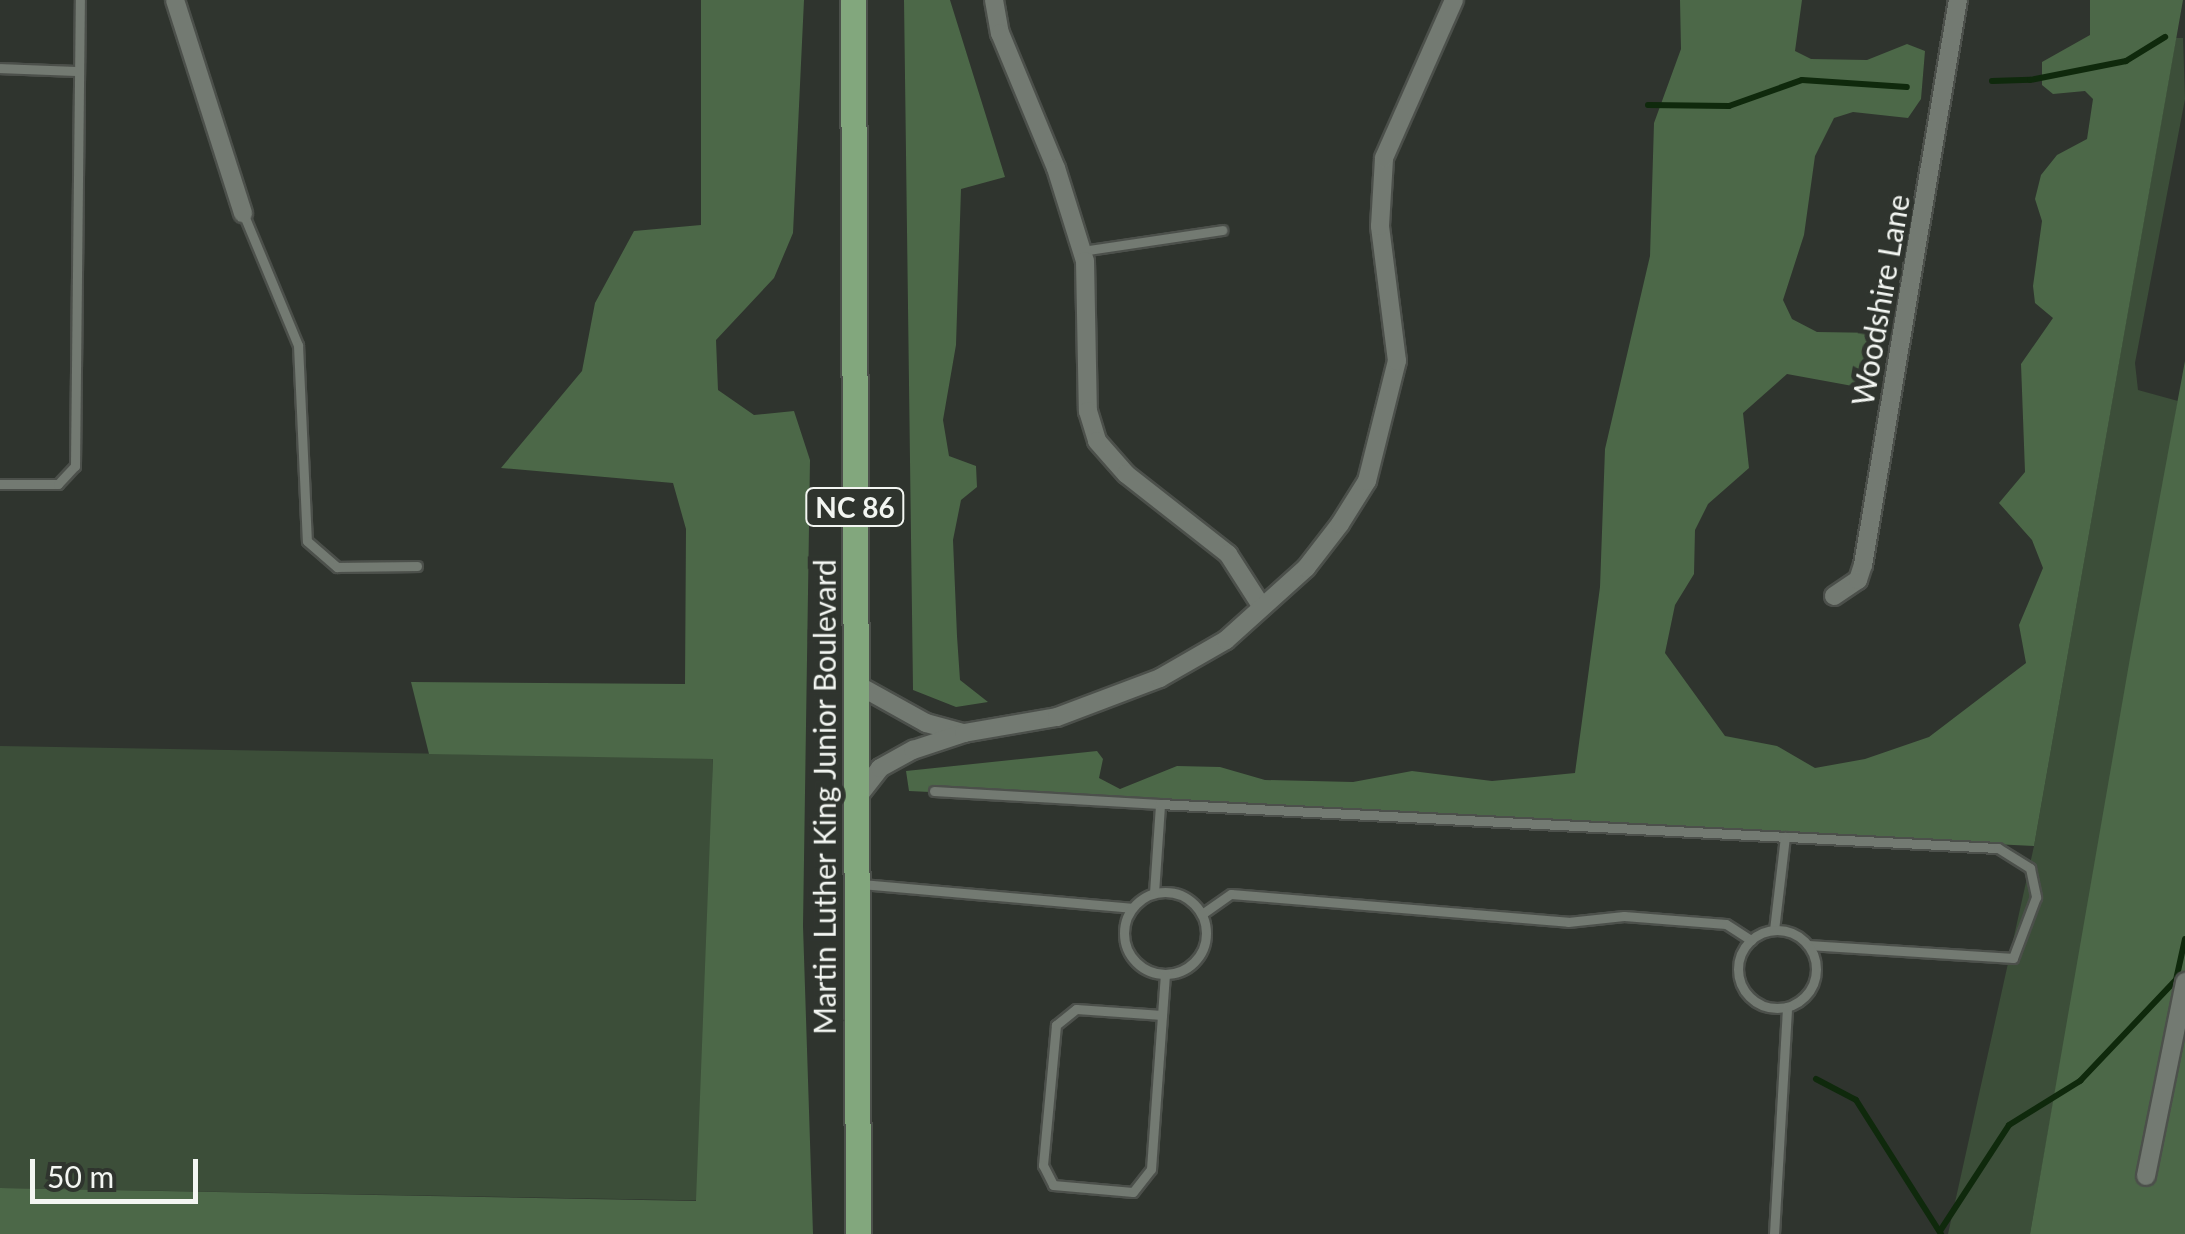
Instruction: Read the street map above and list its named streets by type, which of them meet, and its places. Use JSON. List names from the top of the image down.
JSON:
{
  "streets": {
    "main road": ["NC 86", "Martin Luther King Junior Boulevard"],
    "street": ["Woodshire Lane"]
  },
  "scale_bar": "50 m"
}
